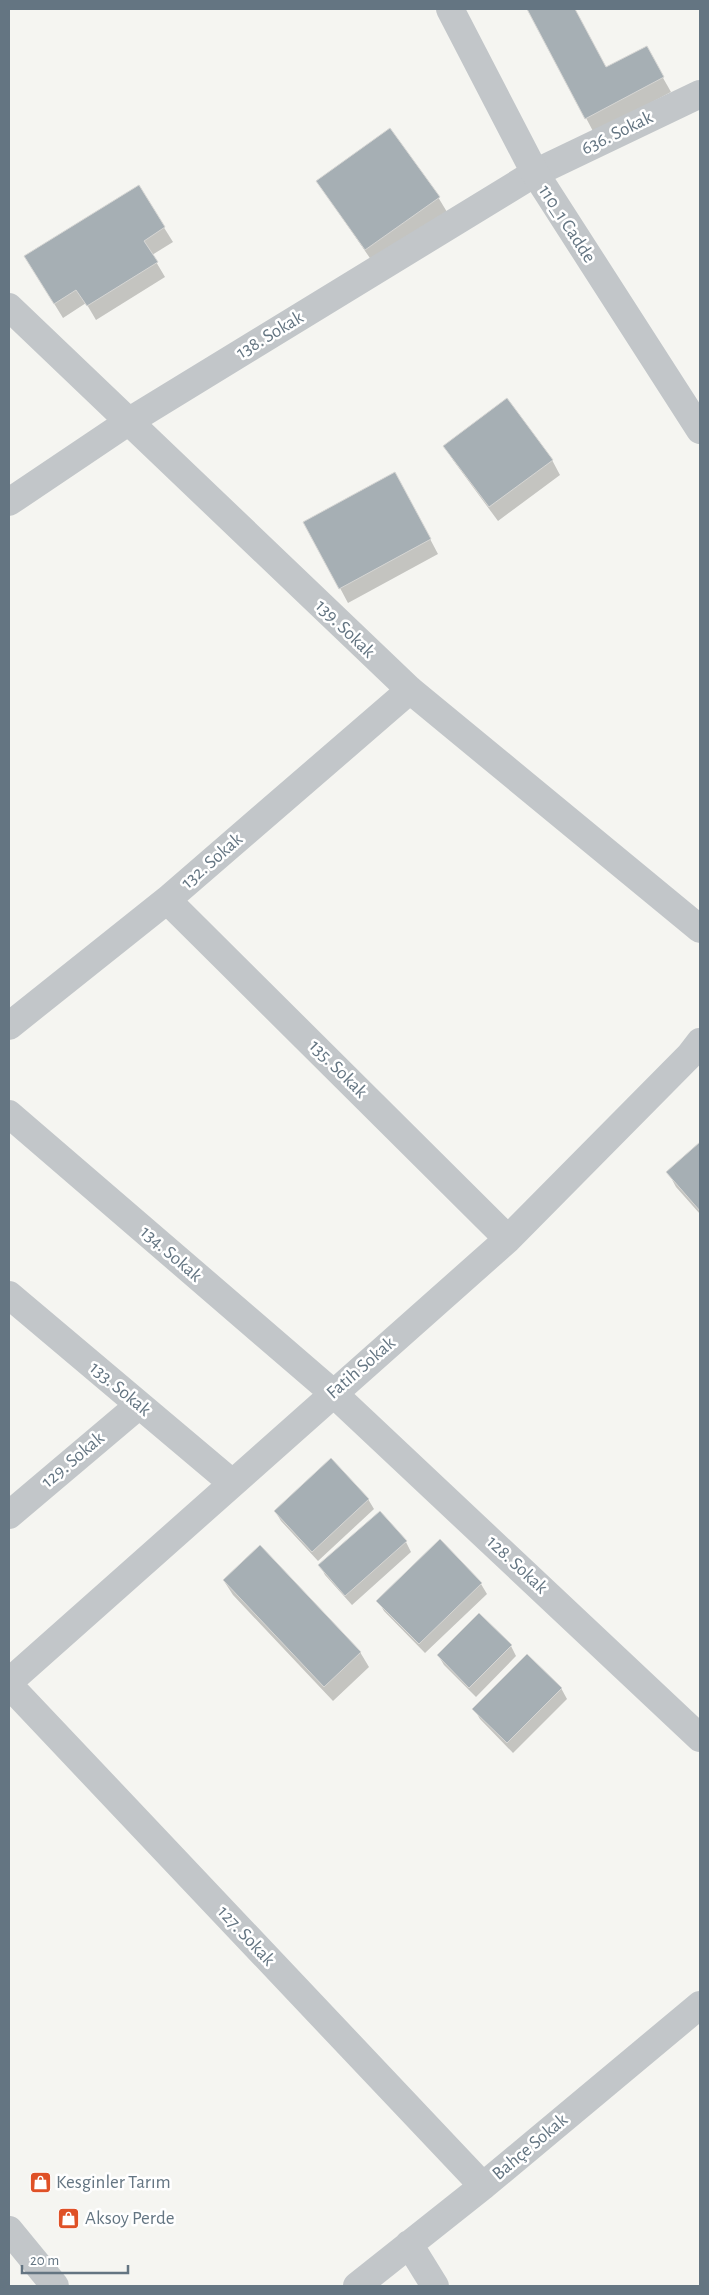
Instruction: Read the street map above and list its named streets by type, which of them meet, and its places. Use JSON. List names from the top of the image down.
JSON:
{
  "streets": {
    "street": [
      "636. Sokak",
      "110_1 Cadde",
      "138. Sokak",
      "139. Sokak",
      "132. Sokak",
      "135. Sokak",
      "134. Sokak",
      "Fatih Sokak",
      "133. Sokak",
      "129. Sokak",
      "128. Sokak",
      "127. Sokak",
      "Bahçe Sokak"
    ]
  },
  "crossings": [
    ["636. Sokak", "110_1 Cadde"],
    ["636. Sokak", "138. Sokak"],
    ["110_1 Cadde", "138. Sokak"],
    ["138. Sokak", "139. Sokak"],
    ["139. Sokak", "132. Sokak"],
    ["132. Sokak", "135. Sokak"],
    ["135. Sokak", "Fatih Sokak"],
    ["134. Sokak", "Fatih Sokak"],
    ["134. Sokak", "128. Sokak"],
    ["Fatih Sokak", "133. Sokak"],
    ["Fatih Sokak", "128. Sokak"],
    ["Fatih Sokak", "127. Sokak"],
    ["133. Sokak", "129. Sokak"],
    ["127. Sokak", "Bahçe Sokak"]
  ],
  "places": {
    "shop": ["Kesginler Tarım", "Aksoy Perde"]
  },
  "scale_bar": "20 m"
}
